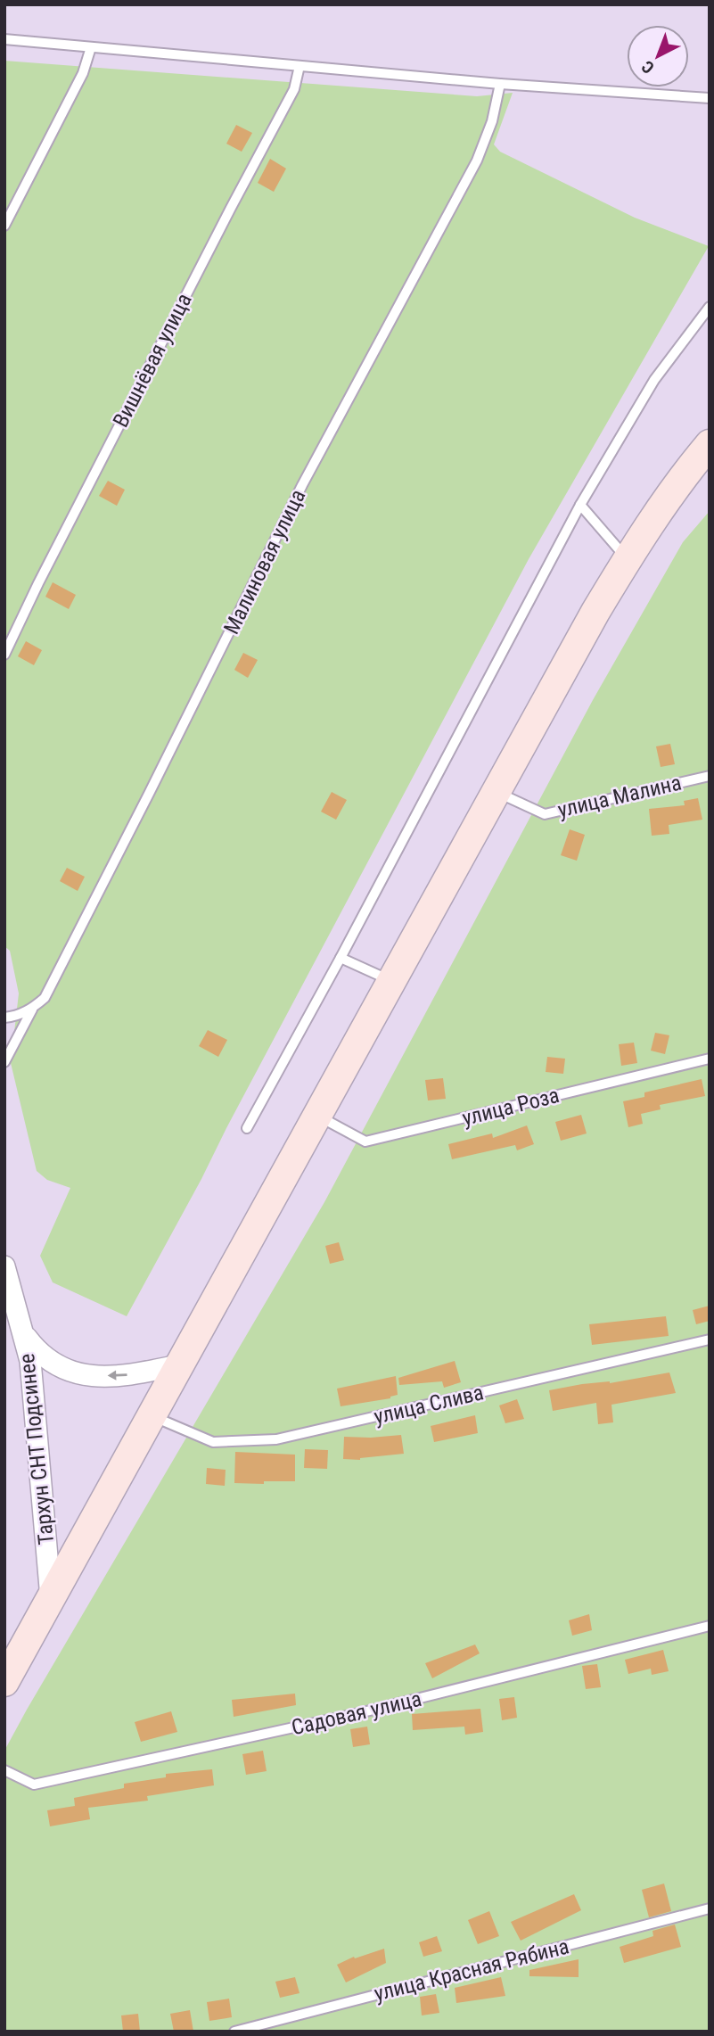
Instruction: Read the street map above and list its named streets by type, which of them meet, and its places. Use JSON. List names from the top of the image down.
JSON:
{
  "streets": {
    "street": ["Тархун СНТ Подсинее"],
    "lane": [
      "Вишнёвая улица",
      "Малиновая улица",
      "улица Малина",
      "улица Роза",
      "улица Слива",
      "Садовая улица",
      "улица Красная Рябина"
    ]
  },
  "north": "bottom left"
}
